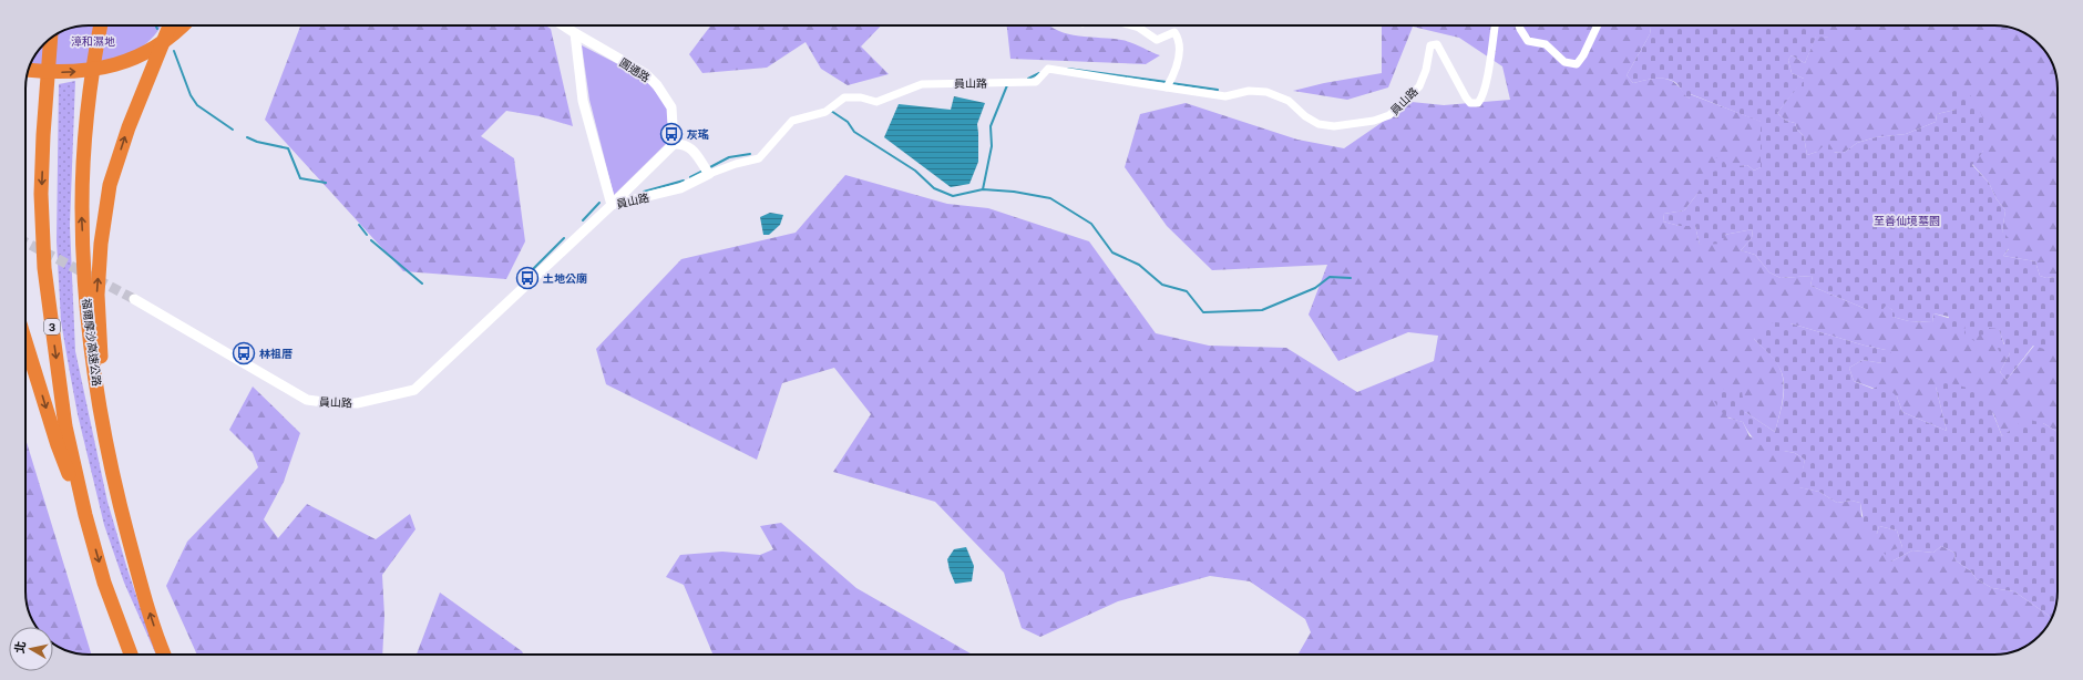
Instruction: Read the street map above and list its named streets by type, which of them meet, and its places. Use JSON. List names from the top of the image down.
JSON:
{
  "streets": {
    "highway": ["3", "福爾摩沙高速公路"],
    "street": ["圓通路", "員山路"]
  },
  "parks": ["漳和濕地", "至善仙境墓園"],
  "places": {
    "bus stop": ["灰瑤", "土地公廟", "林祖厝"]
  },
  "north": "left"
}
